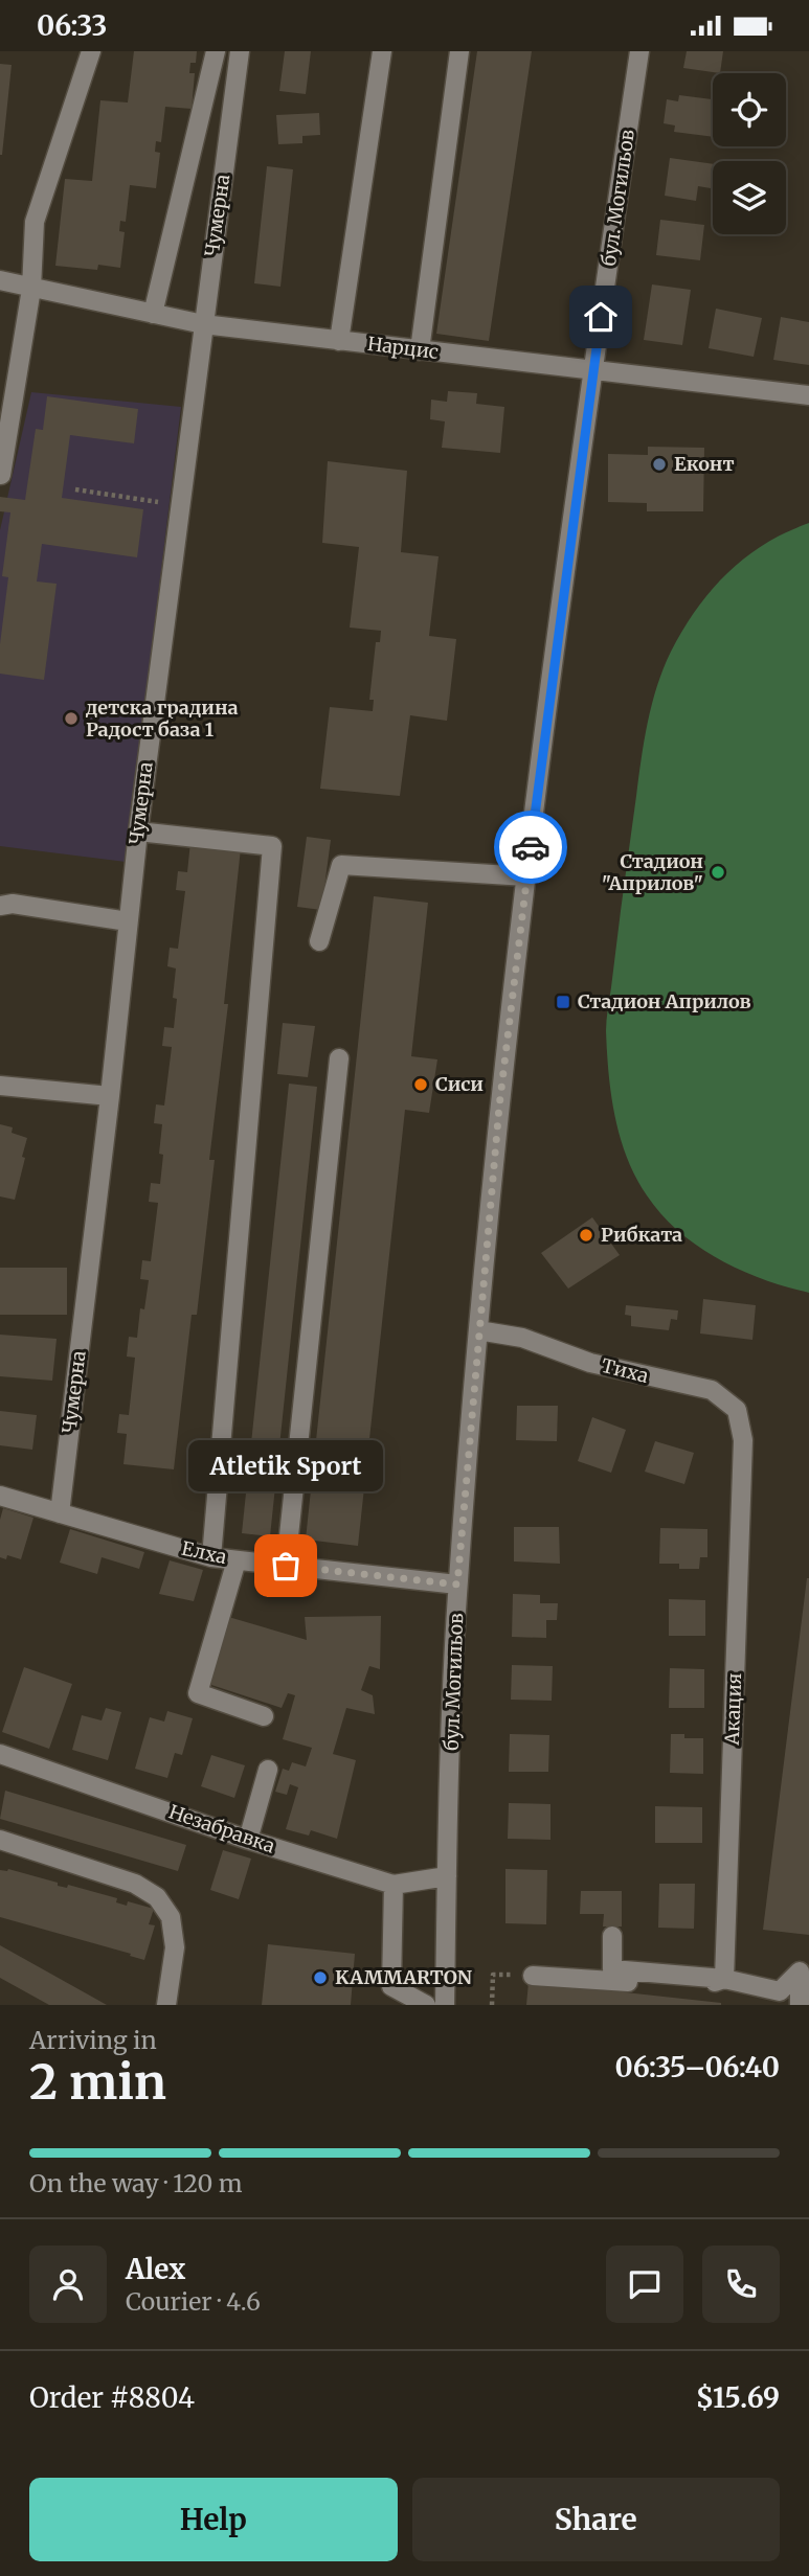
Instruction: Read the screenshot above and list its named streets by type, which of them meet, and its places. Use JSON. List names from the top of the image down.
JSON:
{
  "streets": {
    "street": [
      "бул. Могильов",
      "Чумерна",
      "Нарцис",
      "Тиха",
      "Елха",
      "Акация",
      "Незабравка"
    ]
  },
  "crossings": [
    ["бул. Могильов", "Нарцис"],
    ["бул. Могильов", "Тиха"],
    ["бул. Могильов", "Елха"],
    ["бул. Могильов", "Незабравка"],
    ["Чумерна", "Нарцис"],
    ["Чумерна", "Елха"],
    ["Тиха", "Акация"]
  ],
  "places": {
    "other": [
      "Еконт",
      "детска градина Радост база 1",
      "Стадион \"Априлов\"",
      "Сиси",
      "Рибката",
      "Atletik Sport",
      "KAMMARTON"
    ],
    "transit": ["Стадион Априлов"]
  },
  "page": {
    "status": "06:33",
    "bubble": "Atletik Sport",
    "heading": ["2 min", "Arriving in", "06:35–06:40"],
    "panel": [
      "Alex",
      "Courier · 4.6",
      "Order #8804",
      "$15.69"
    ],
    "bar": "On the way · 120 m",
    "buttons": ["Help", "Share"]
  }
}
